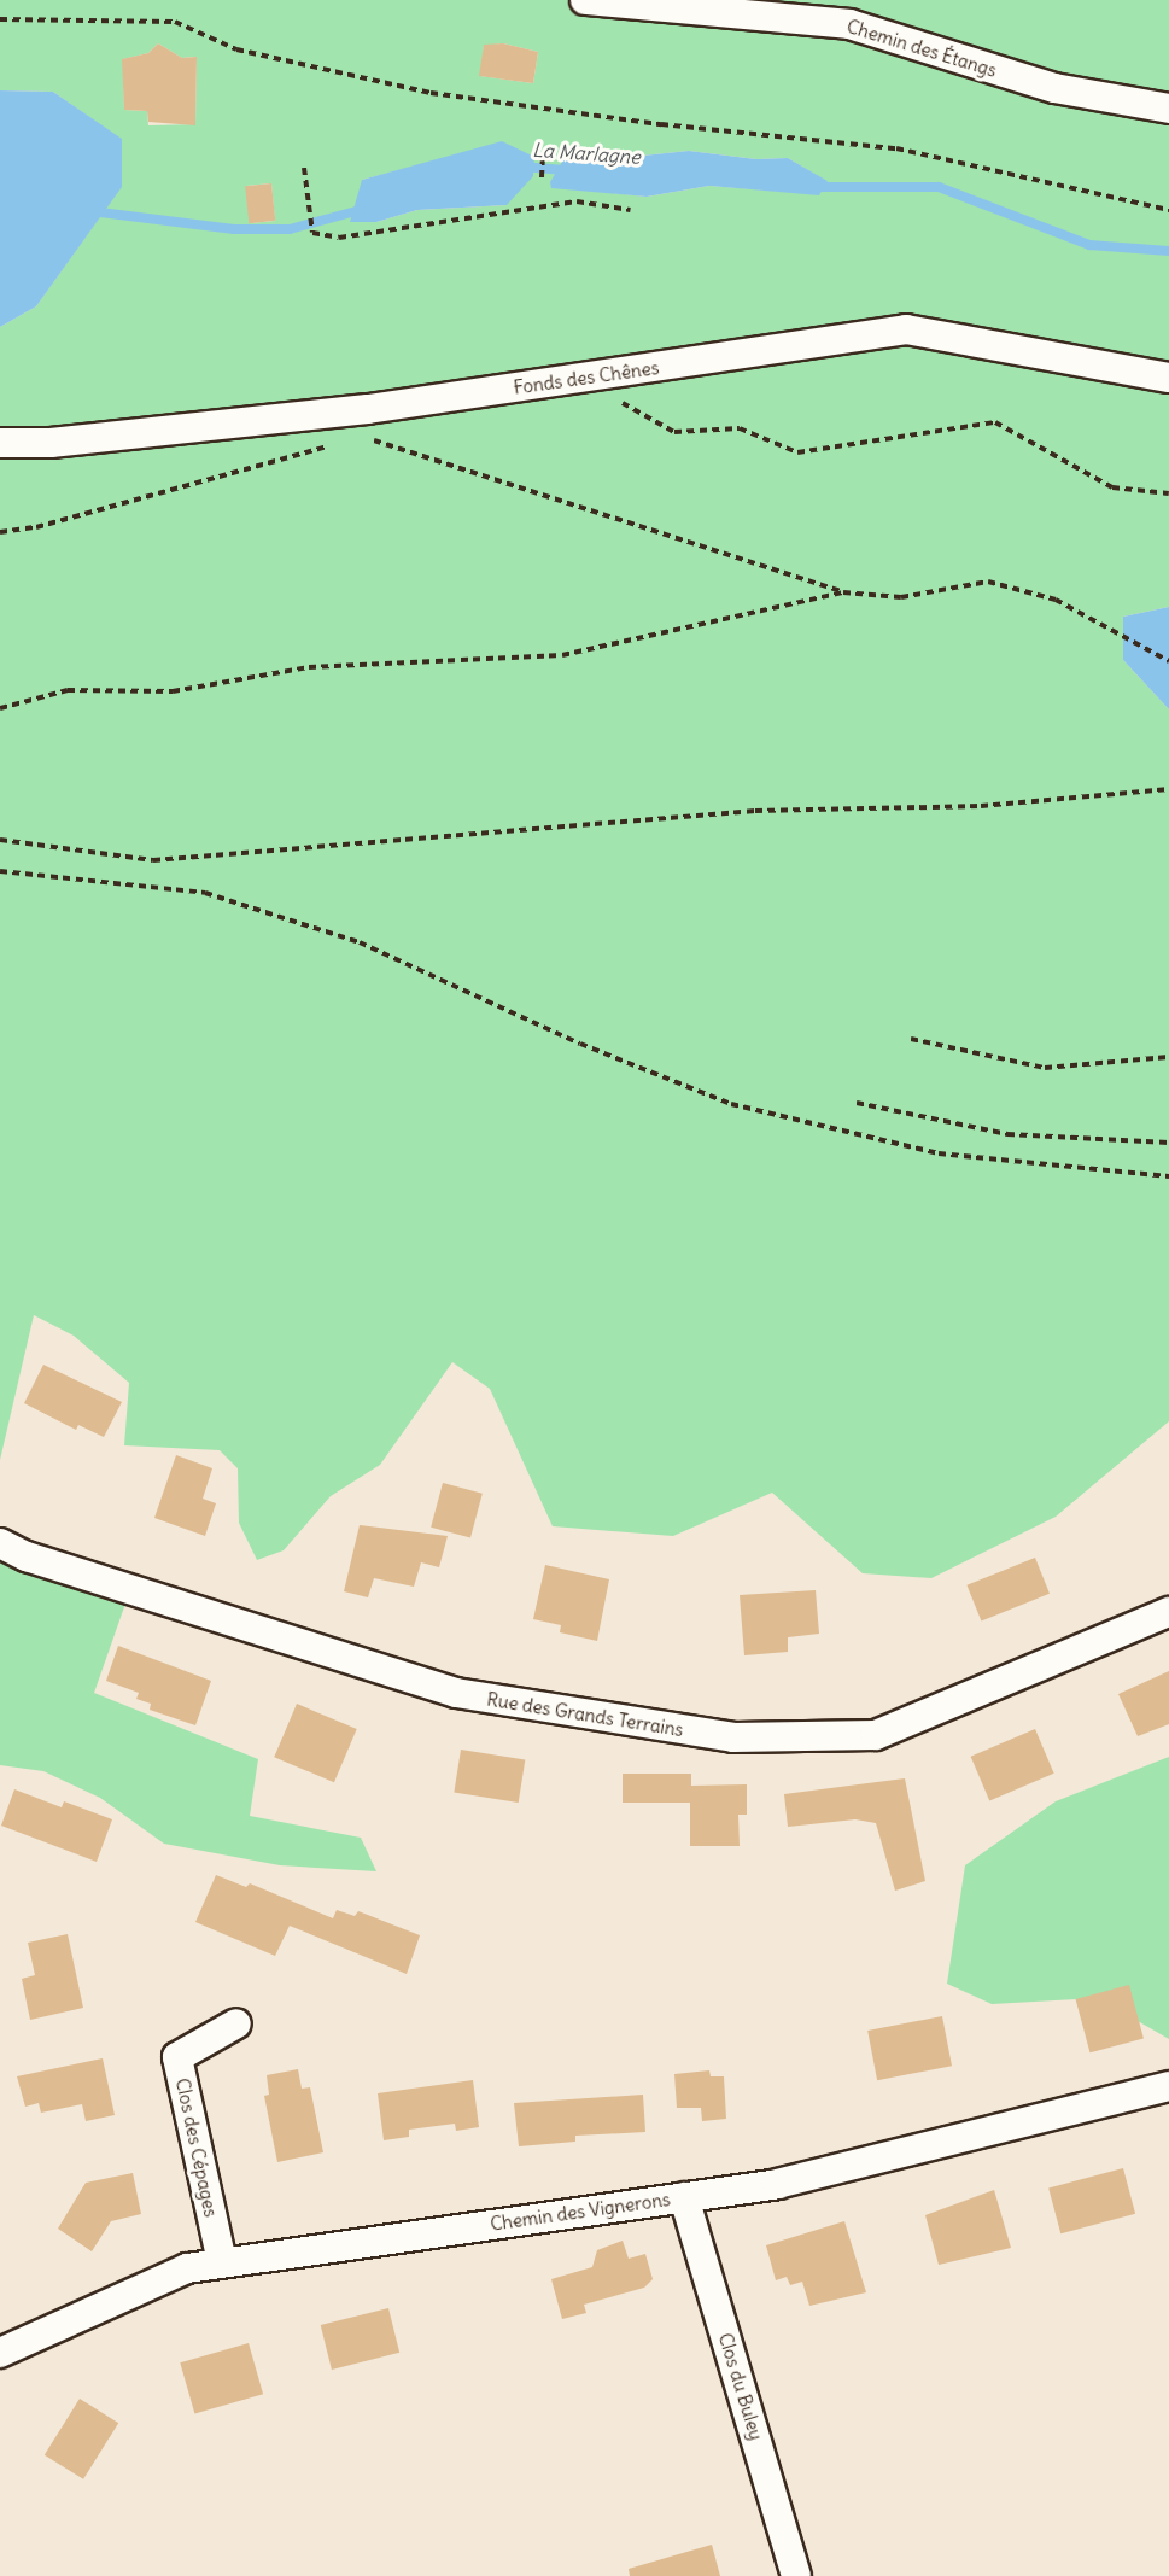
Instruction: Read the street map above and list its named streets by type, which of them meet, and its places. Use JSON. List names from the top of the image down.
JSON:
{
  "streets": {
    "street": [
      "Chemin des Étangs",
      "Fonds des Chênes",
      "Rue des Grands Terrains",
      "Clos des Cépages",
      "Chemin des Vignerons",
      "Clos du Buley"
    ]
  },
  "crossings": [
    ["Clos des Cépages", "Chemin des Vignerons"],
    ["Chemin des Vignerons", "Clos du Buley"]
  ],
  "water": ["La Marlagne"]
}
